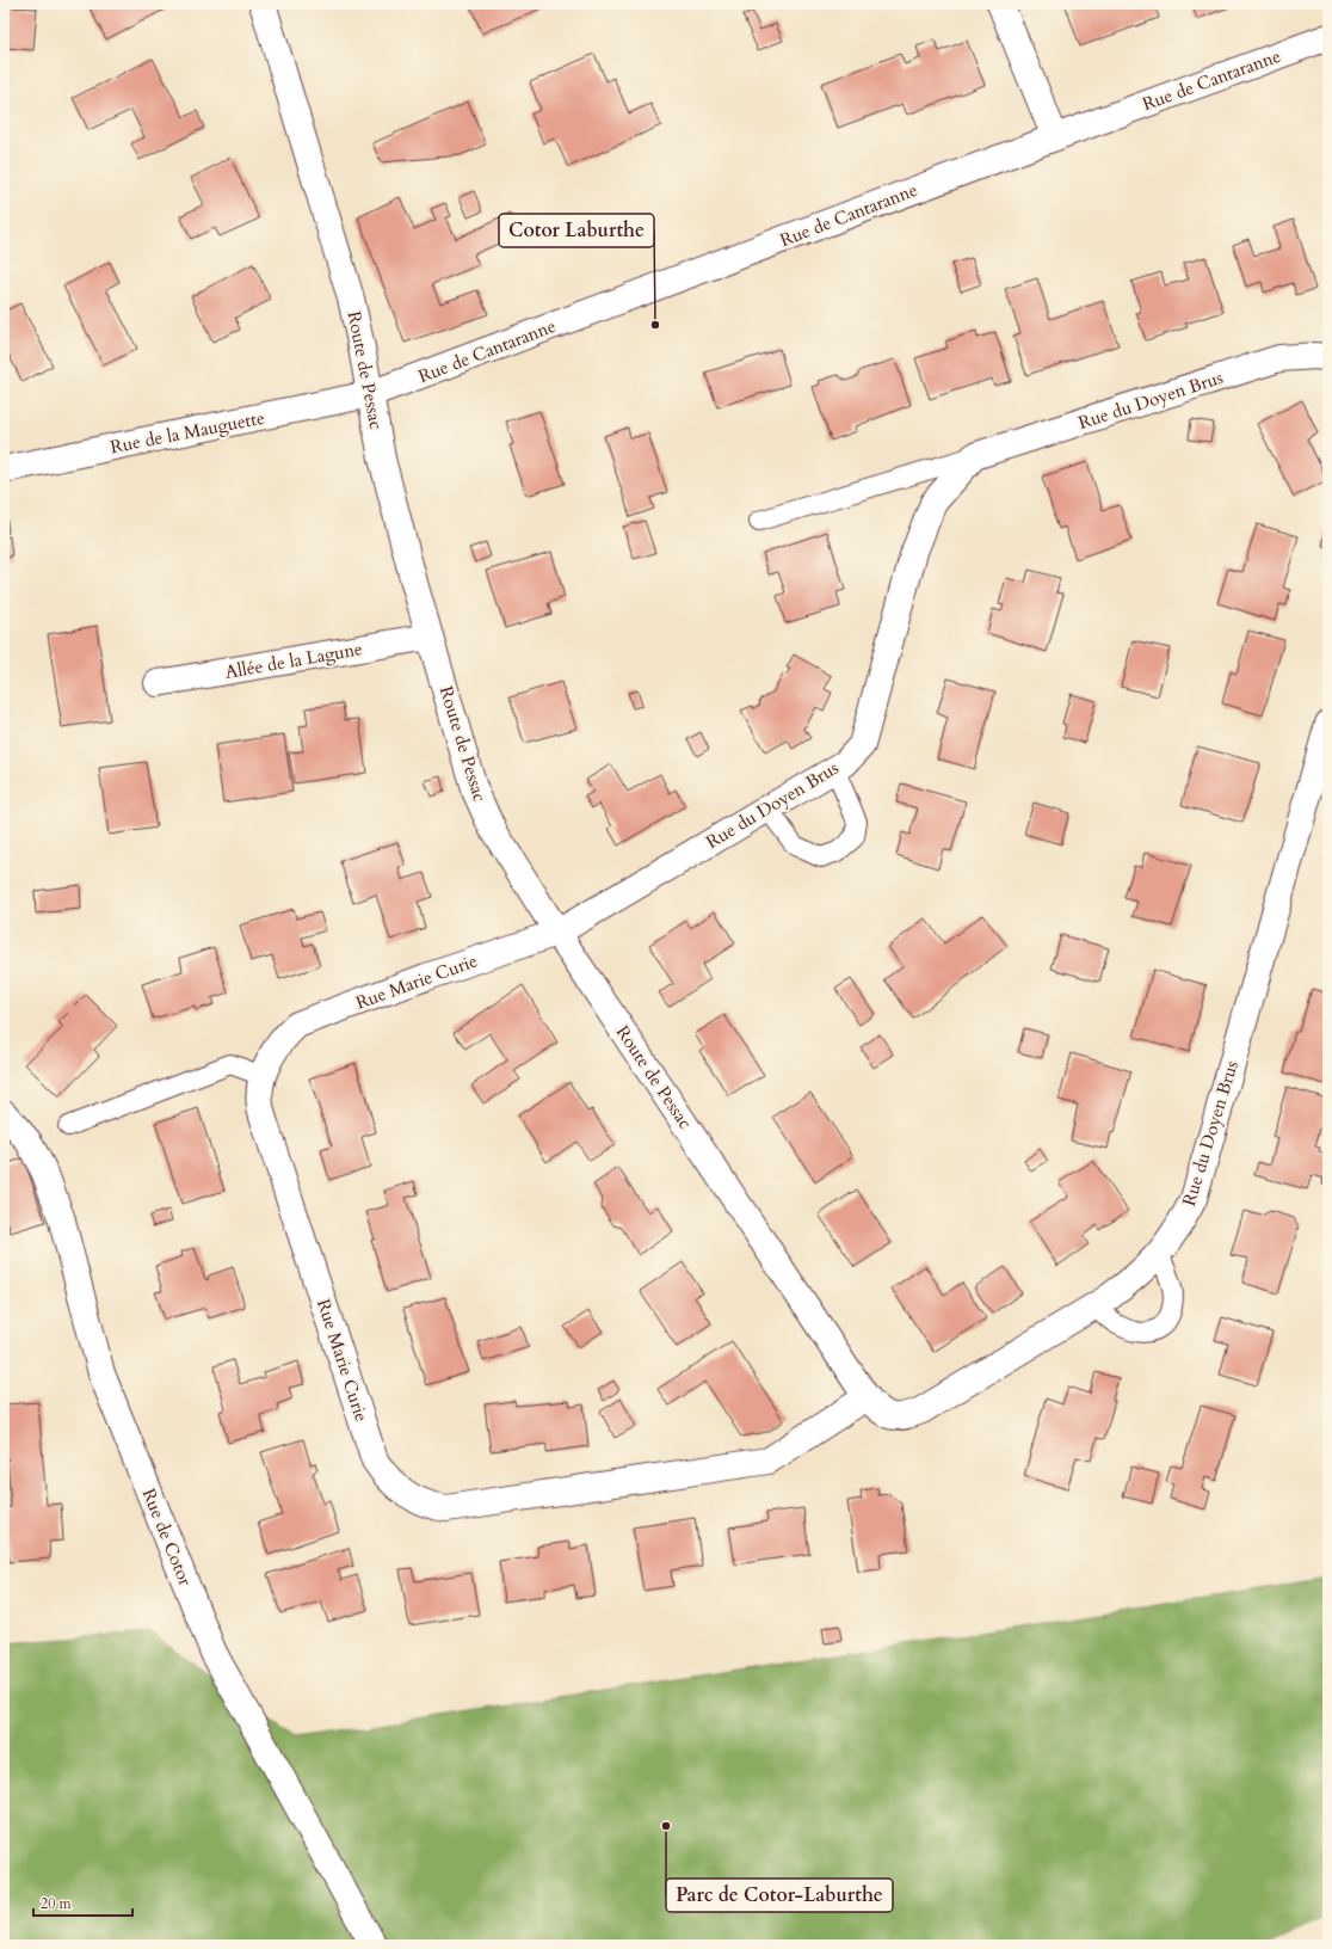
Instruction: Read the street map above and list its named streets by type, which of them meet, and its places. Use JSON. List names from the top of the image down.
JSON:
{
  "streets": {
    "street": [
      "Rue de Cantaranne",
      "Route de Pessac",
      "Rue du Doyen Brus",
      "Rue de la Mauguette",
      "Allée de la Lagune",
      "Rue Marie Curie",
      "Rue de Cotor"
    ]
  },
  "crossings": [
    ["Rue de Cantaranne", "Route de Pessac"],
    ["Rue de Cantaranne", "Rue de la Mauguette"],
    ["Route de Pessac", "Rue du Doyen Brus"],
    ["Route de Pessac", "Rue de la Mauguette"],
    ["Route de Pessac", "Allée de la Lagune"],
    ["Route de Pessac", "Rue Marie Curie"],
    ["Rue du Doyen Brus", "Rue Marie Curie"]
  ],
  "places": ["Cotor Laburthe", "Parc de Cotor-Laburthe"],
  "scale_bar": "20 m"
}
